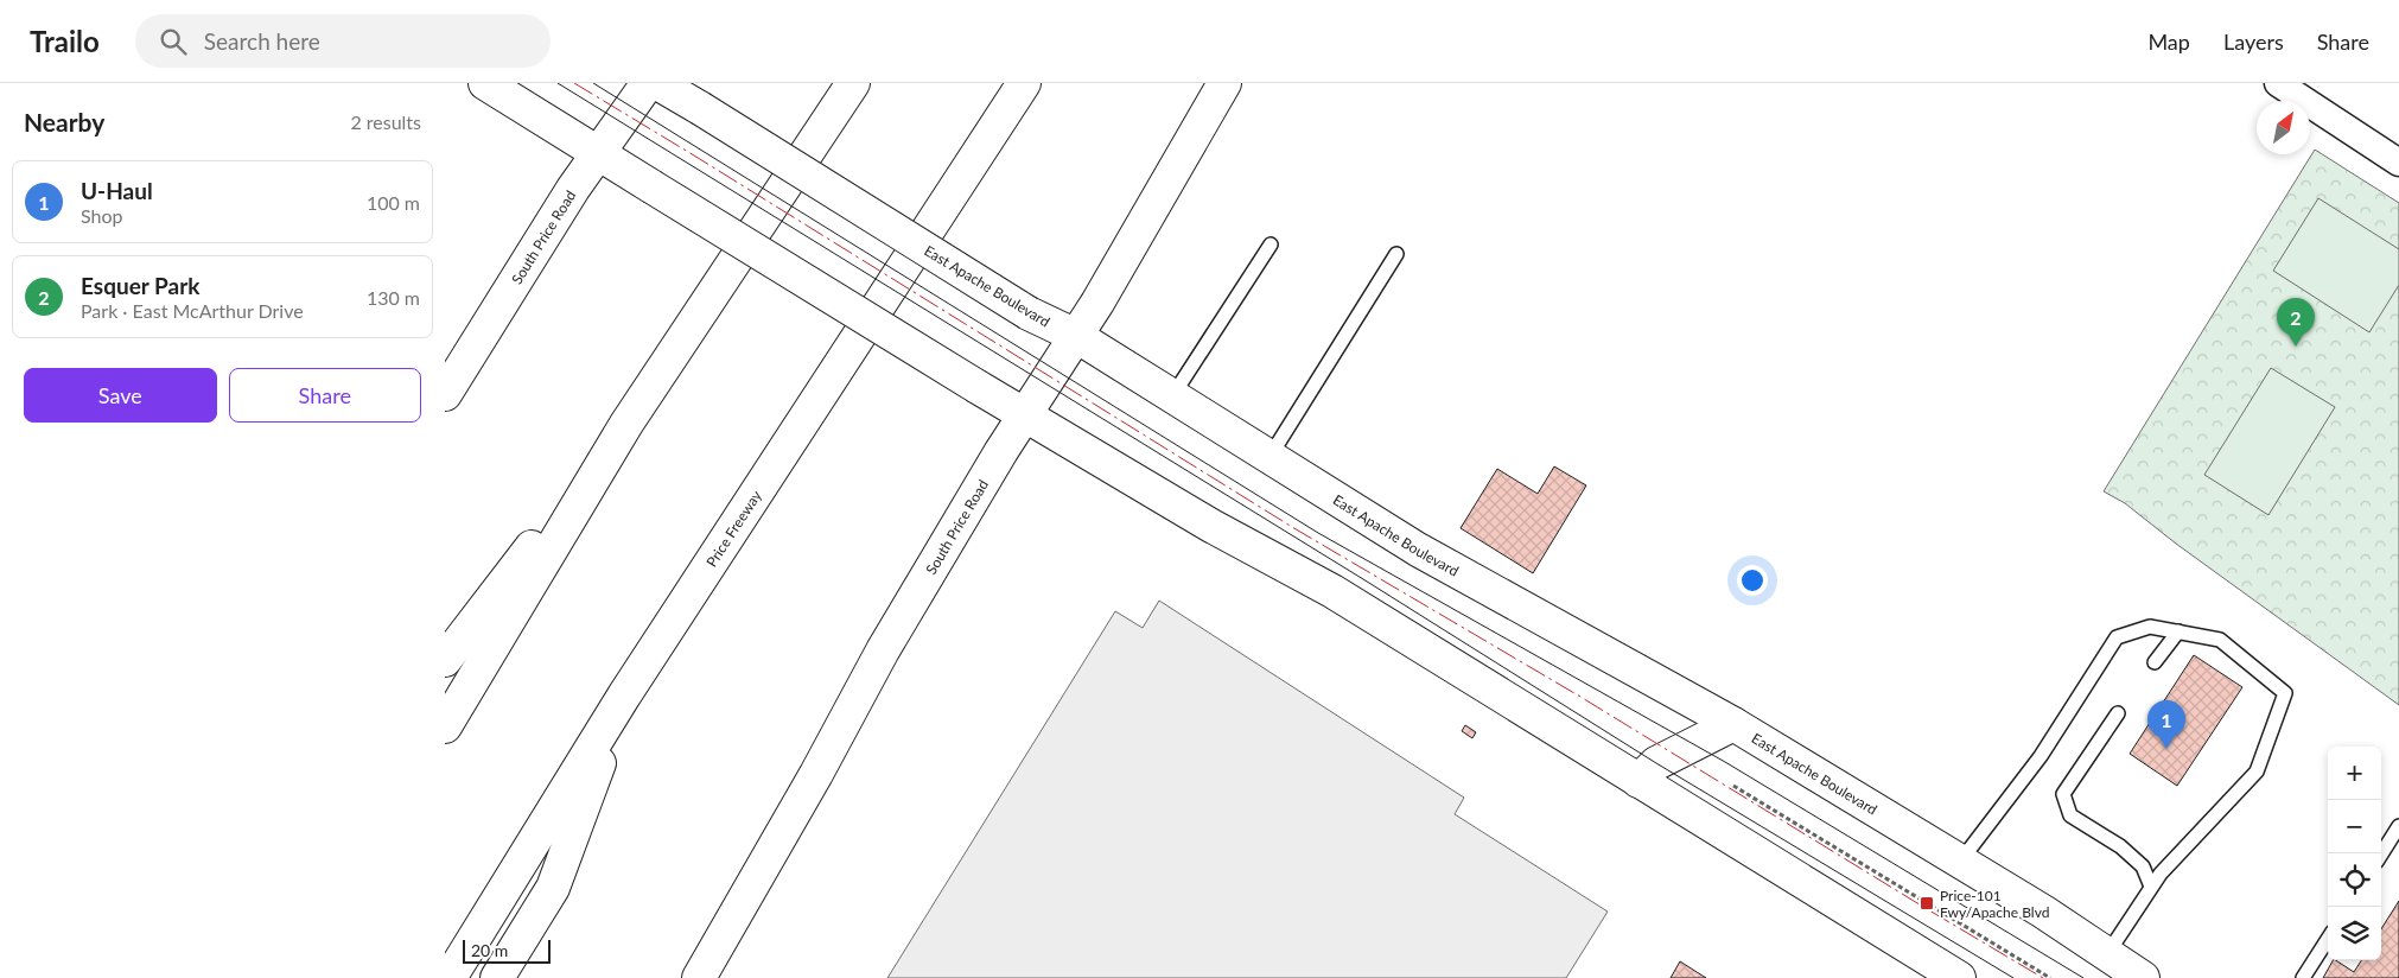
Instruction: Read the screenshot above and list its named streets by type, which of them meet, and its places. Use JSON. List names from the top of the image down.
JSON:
{
  "streets": {
    "main road": ["South Price Road", "East Apache Boulevard", "Price Freeway"]
  },
  "crossings": [
    ["South Price Road", "East Apache Boulevard"]
  ],
  "places": {
    "transit": ["Price-101 Fwy/Apache Blvd"]
  },
  "scale_bar": "20 m",
  "north": "top right",
  "page": {
    "header": "Trailo",
    "search": "Search here",
    "nav": ["Map", "Layers", "Share"],
    "heading": ["Nearby", "2 results"],
    "list": [
      {
        "mark": "1",
        "name": "U-Haul",
        "note": "Shop",
        "value": "100 m"
      },
      {
        "mark": "2",
        "name": "Esquer Park",
        "note": "Park · East McArthur Drive",
        "value": "130 m"
      }
    ],
    "pins": ["2", "1"],
    "buttons": ["Save", "Share"],
    "map_buttons": ["+", "−"],
    "scale": "20 m"
  }
}
